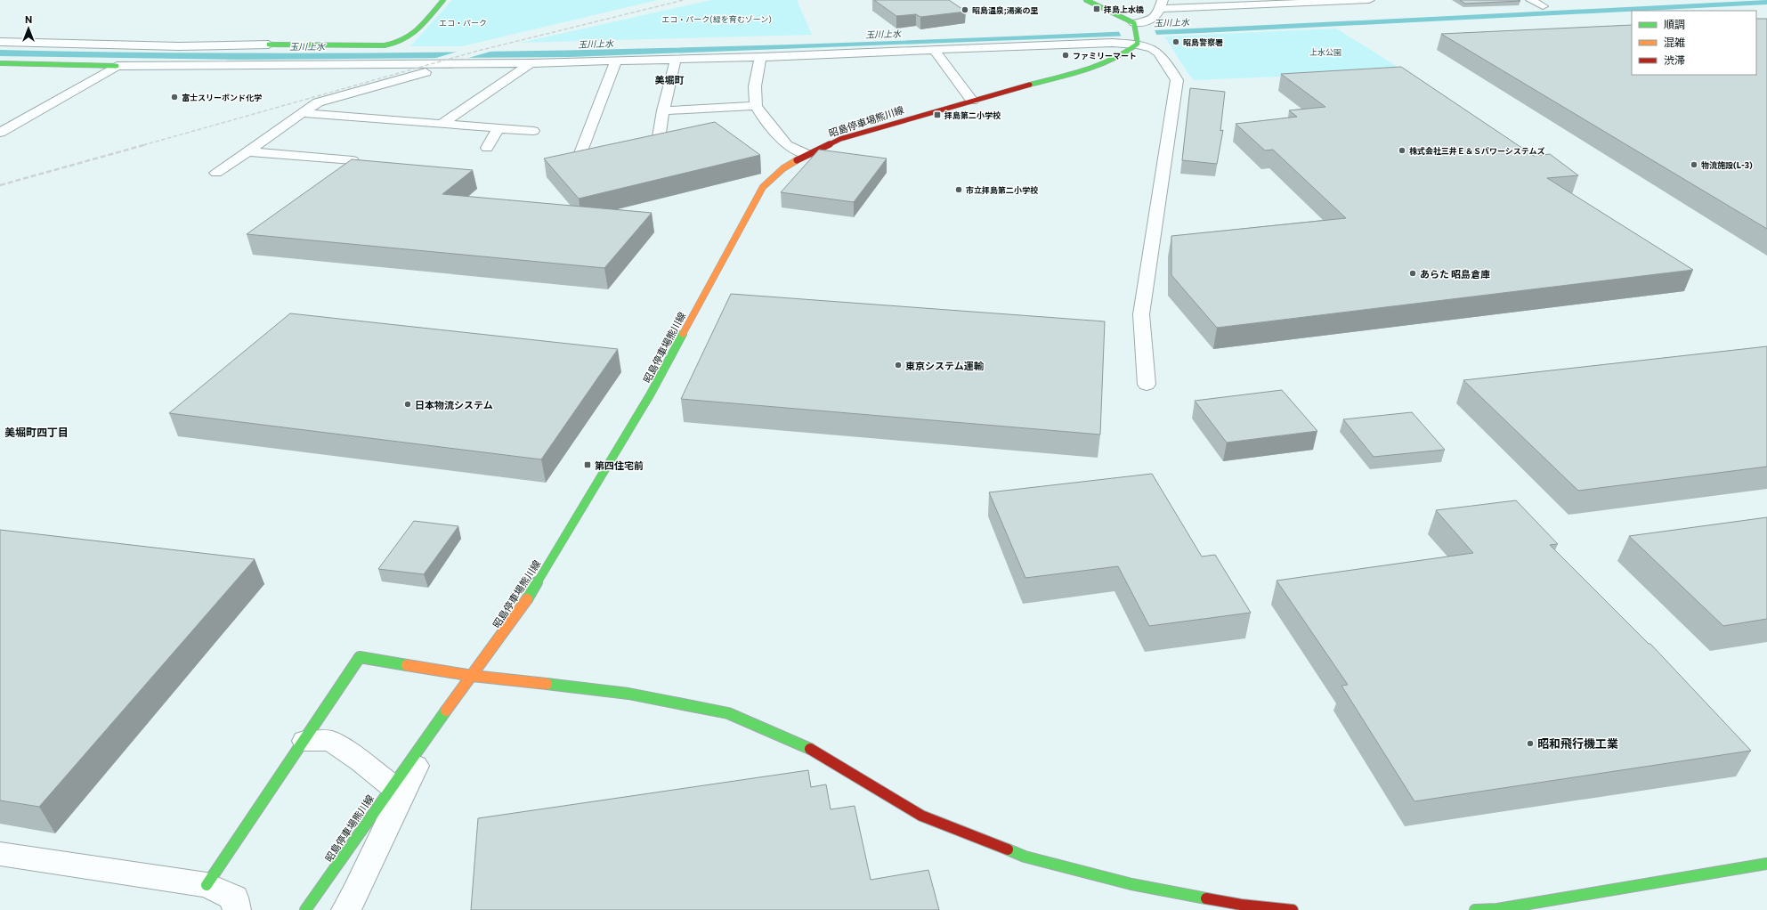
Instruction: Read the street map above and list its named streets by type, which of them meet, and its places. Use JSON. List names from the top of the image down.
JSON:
{
  "streets": {
    "main road": ["昭島停車場熊川線"]
  },
  "districts": ["美堀町", "美堀町四丁目"],
  "water": ["玉川上水"],
  "parks": ["エコ・パーク(緑を育むゾーン)", "エコ・パーク", "上水公園"],
  "places": {
    "transit": ["拝島上水橋", "拝島第二小学校", "第四住宅前"],
    "other": [
      "昭島温泉;湯楽の里",
      "昭島警察署",
      "ファミリーマート",
      "富士スリーボンド化学",
      "株式会社三井Ｅ＆Ｓパワーシステムズ",
      "物流施設(L-3)",
      "市立拝島第二小学校",
      "あらた 昭島倉庫",
      "東京システム運輸",
      "日本物流システム",
      "昭和飛行機工業"
    ]
  },
  "legend": ["順調", "混雑", "渋滞"],
  "north": "top"
}
